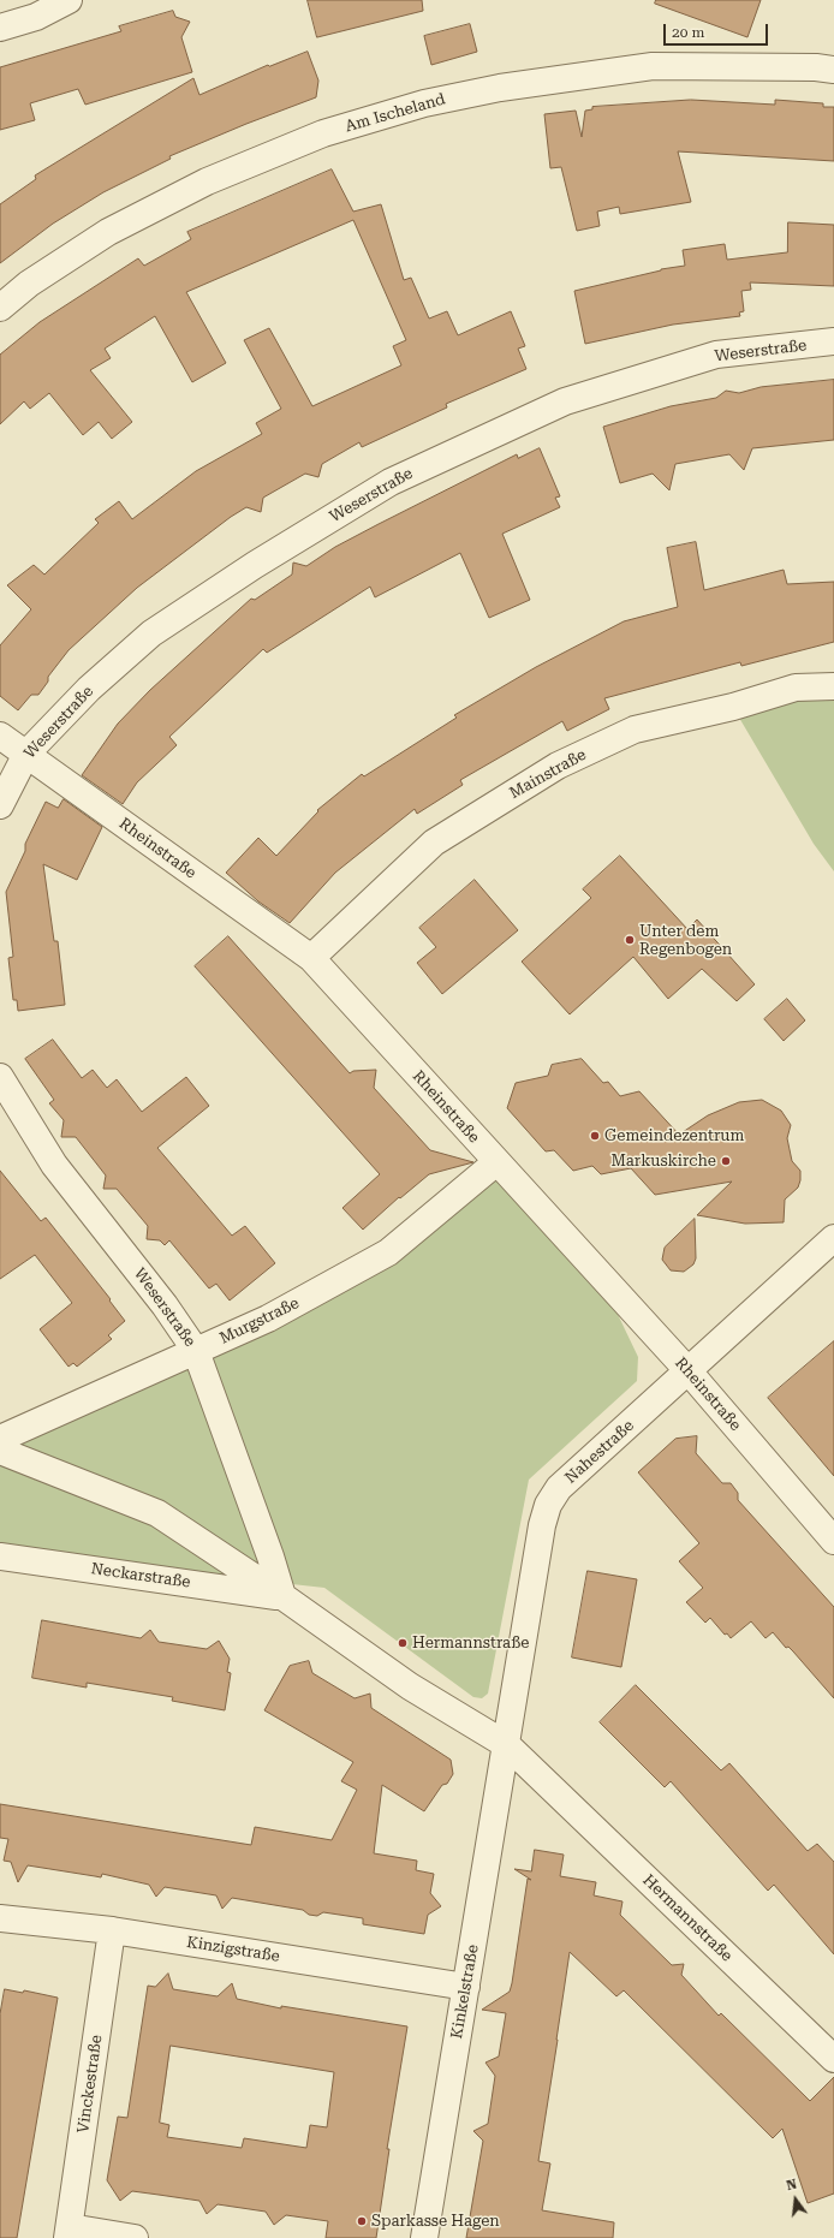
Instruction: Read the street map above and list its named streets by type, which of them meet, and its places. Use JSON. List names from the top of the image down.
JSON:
{
  "streets": {
    "street": [
      "Am Ischeland",
      "Weserstraße",
      "Mainstraße",
      "Rheinstraße",
      "Murgstraße",
      "Nahestraße",
      "Neckarstraße",
      "Hermannstraße",
      "Kinzigstraße",
      "Kinkelstraße",
      "Vinckestraße"
    ]
  },
  "crossings": [
    ["Weserstraße", "Rheinstraße"],
    ["Weserstraße", "Murgstraße"],
    ["Weserstraße", "Neckarstraße"],
    ["Weserstraße", "Hermannstraße"],
    ["Mainstraße", "Rheinstraße"],
    ["Rheinstraße", "Murgstraße"],
    ["Rheinstraße", "Nahestraße"],
    ["Nahestraße", "Hermannstraße"],
    ["Nahestraße", "Kinkelstraße"],
    ["Neckarstraße", "Hermannstraße"],
    ["Hermannstraße", "Kinkelstraße"],
    ["Kinzigstraße", "Kinkelstraße"],
    ["Kinzigstraße", "Vinckestraße"]
  ],
  "places": [
    "Unter dem Regenbogen",
    "Gemeindezentrum",
    "Markuskirche",
    "Hermannstraße",
    "Sparkasse Hagen"
  ],
  "scale_bar": "20 m",
  "north": "top"
}
